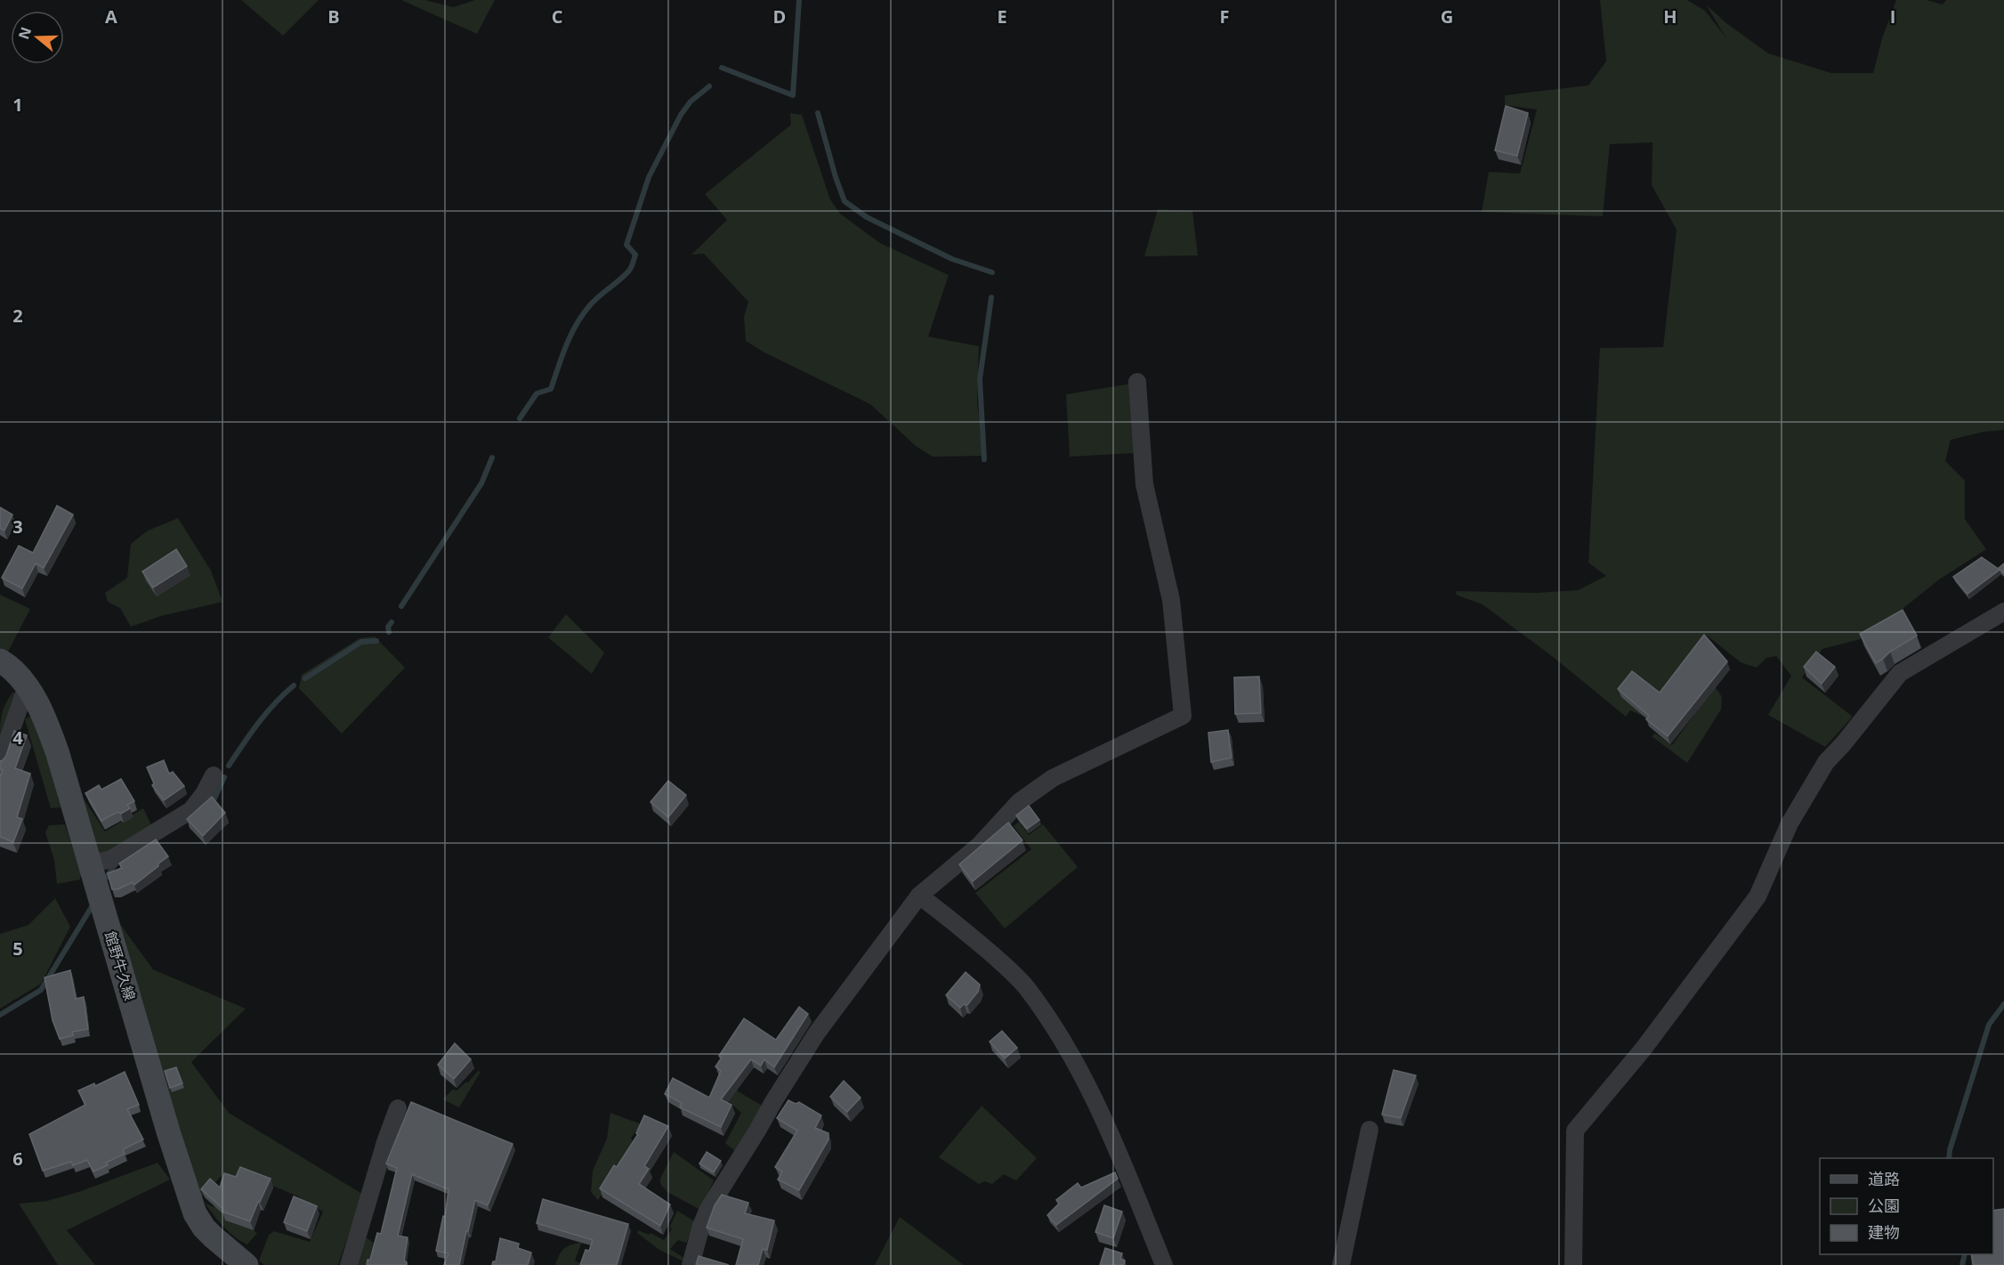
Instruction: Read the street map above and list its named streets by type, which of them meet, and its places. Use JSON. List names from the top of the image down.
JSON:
{
  "streets": {
    "main road": ["館野牛久線"]
  },
  "legend": ["道路", "公園", "建物"],
  "north": "left",
  "grid": {
    "columns": [
      "A",
      "B",
      "C",
      "D",
      "E",
      "F",
      "G",
      "H",
      "I"
    ],
    "rows": [
      "1",
      "2",
      "3",
      "4",
      "5",
      "6"
    ]
  }
}
